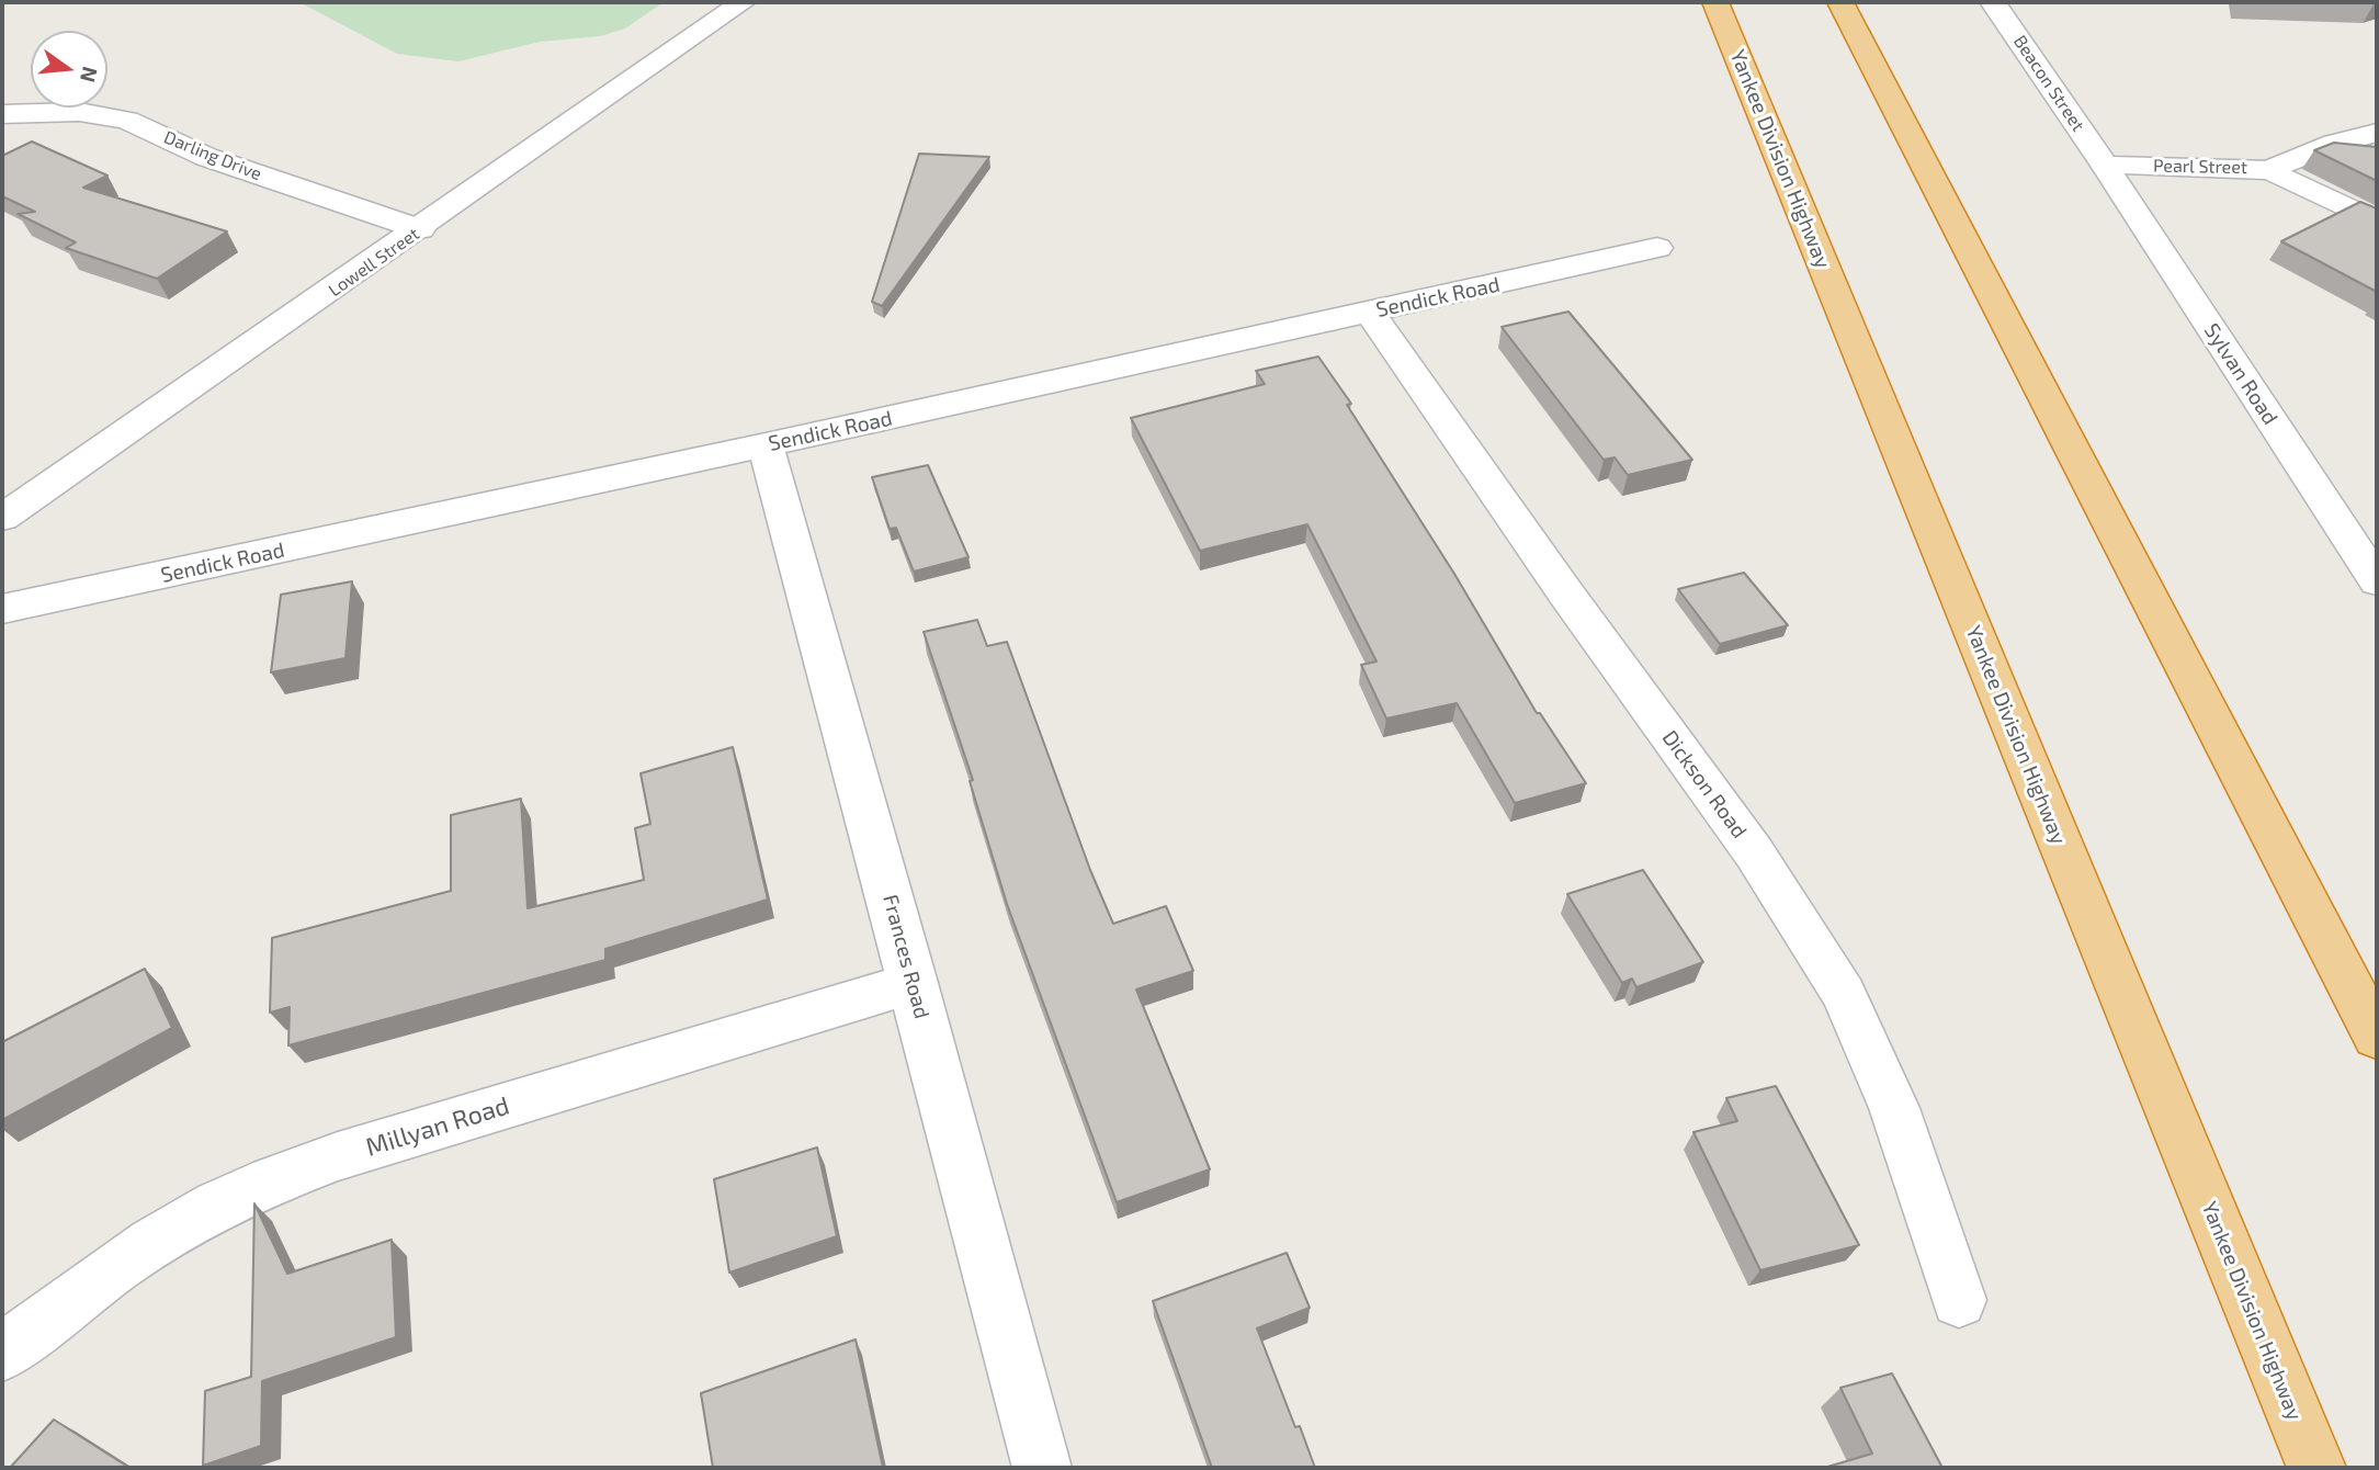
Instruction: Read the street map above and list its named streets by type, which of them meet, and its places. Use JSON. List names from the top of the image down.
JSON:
{
  "streets": {
    "highway": ["Yankee Division Highway"],
    "street": [
      "Beacon Street",
      "Darling Drive",
      "Pearl Street",
      "Lowell Street",
      "Sendick Road",
      "Sylvan Road",
      "Dickson Road",
      "Frances Road",
      "Millyan Road"
    ]
  },
  "crossings": [
    ["Beacon Street", "Pearl Street"],
    ["Beacon Street", "Sylvan Road"],
    ["Darling Drive", "Lowell Street"],
    ["Pearl Street", "Sylvan Road"],
    ["Sendick Road", "Dickson Road"],
    ["Sendick Road", "Frances Road"],
    ["Frances Road", "Millyan Road"]
  ],
  "north": "right"
}
